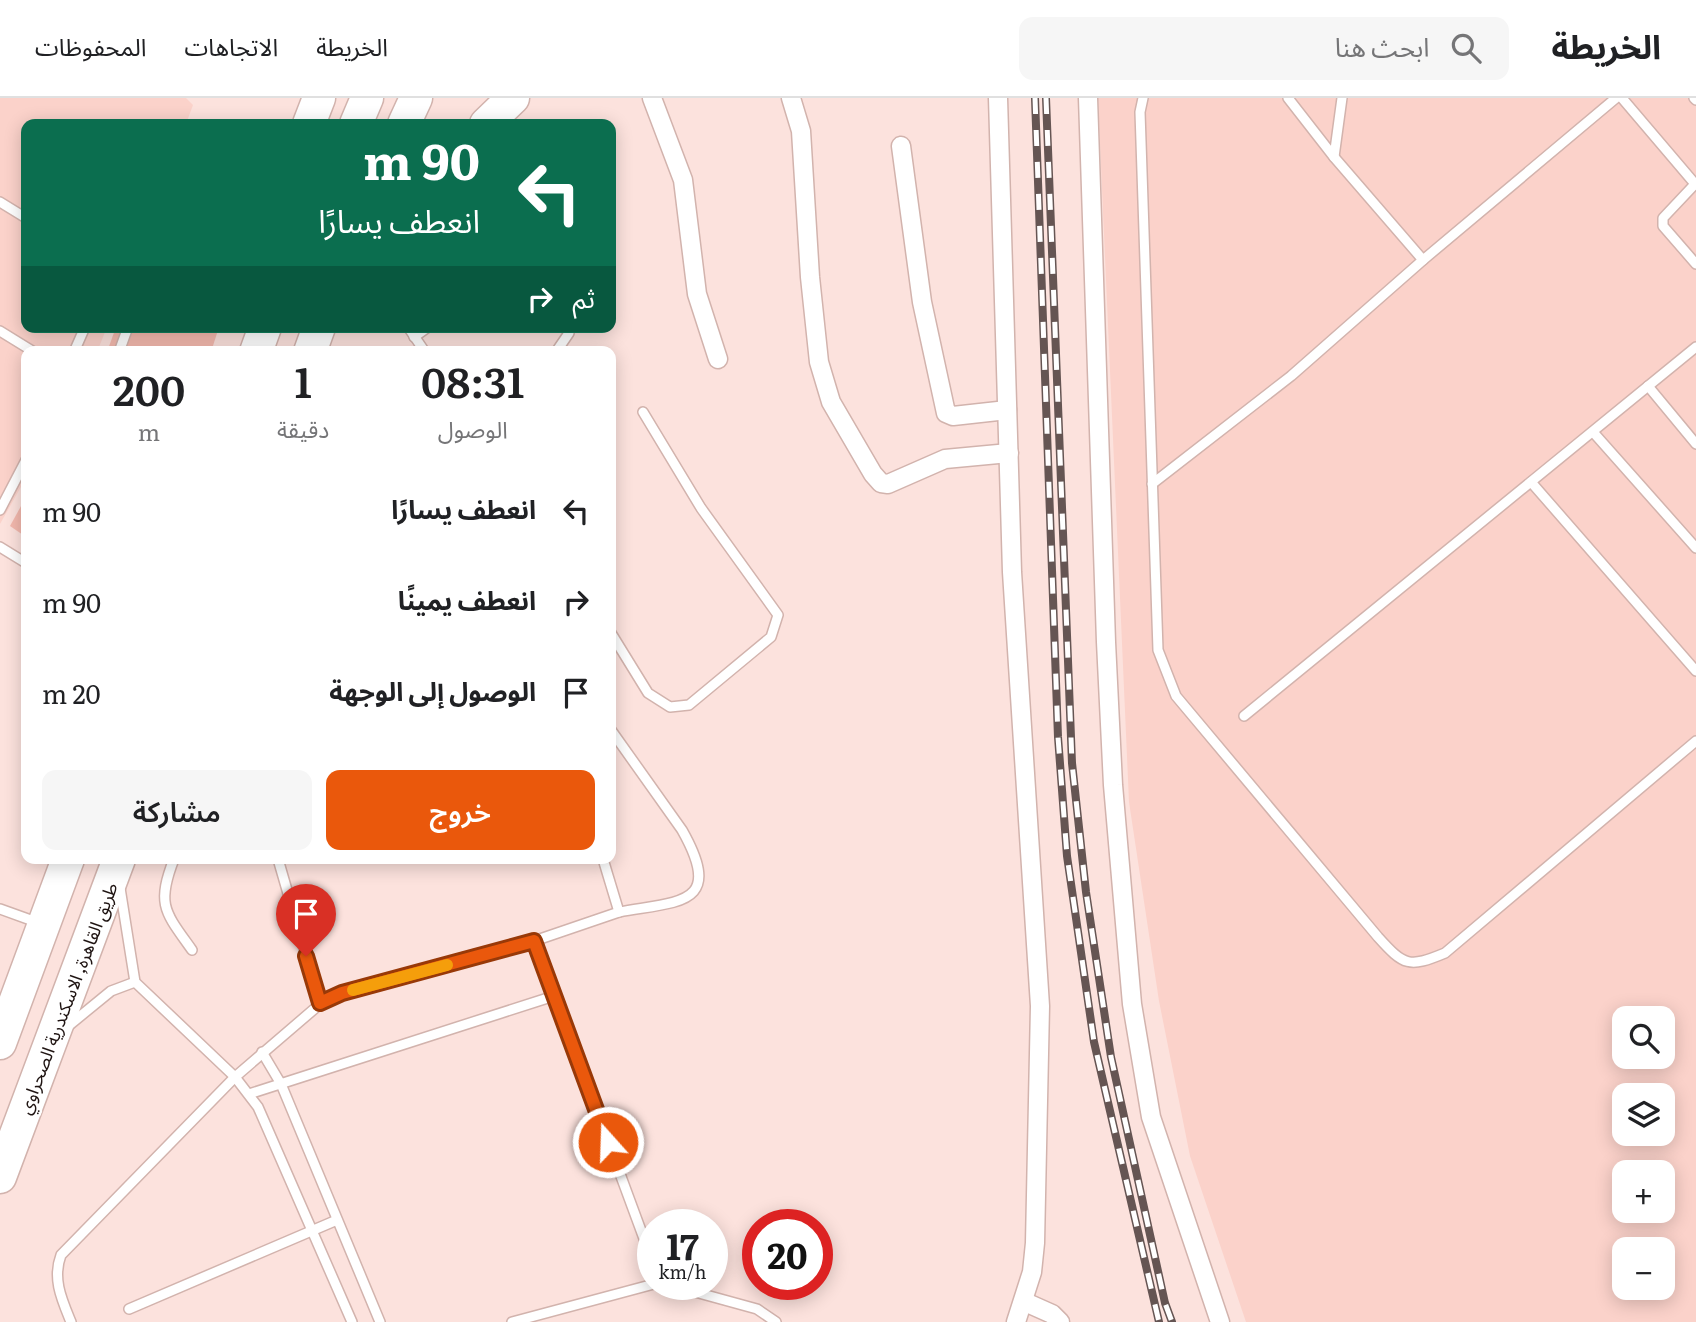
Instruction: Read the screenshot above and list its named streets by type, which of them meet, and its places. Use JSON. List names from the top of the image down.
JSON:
{
  "streets": {
    "highway": ["طريق القاهرة, الاسكندرية الصحراوي"]
  },
  "page": {
    "header": "الخريطة",
    "search": "ابحث هنا",
    "nav": ["الخريطة", "الاتجاهات", "المحفوظات"],
    "turn": ["90 m", "انعطف يسارًا"],
    "then": "ثم",
    "eta": [
      "08:31",
      "الوصول",
      "1",
      "دقيقة",
      "200",
      "m"
    ],
    "list": [
      {
        "name": "انعطف يسارًا",
        "value": "90 m"
      },
      {
        "name": "انعطف يمينًا",
        "value": "90 m"
      },
      {
        "name": "الوصول إلى الوجهة",
        "value": "20 m"
      }
    ],
    "buttons": ["خروج", "مشاركة"],
    "map_buttons": ["+", "−"],
    "speed": "17 km/h",
    "limit": "20"
  }
}
